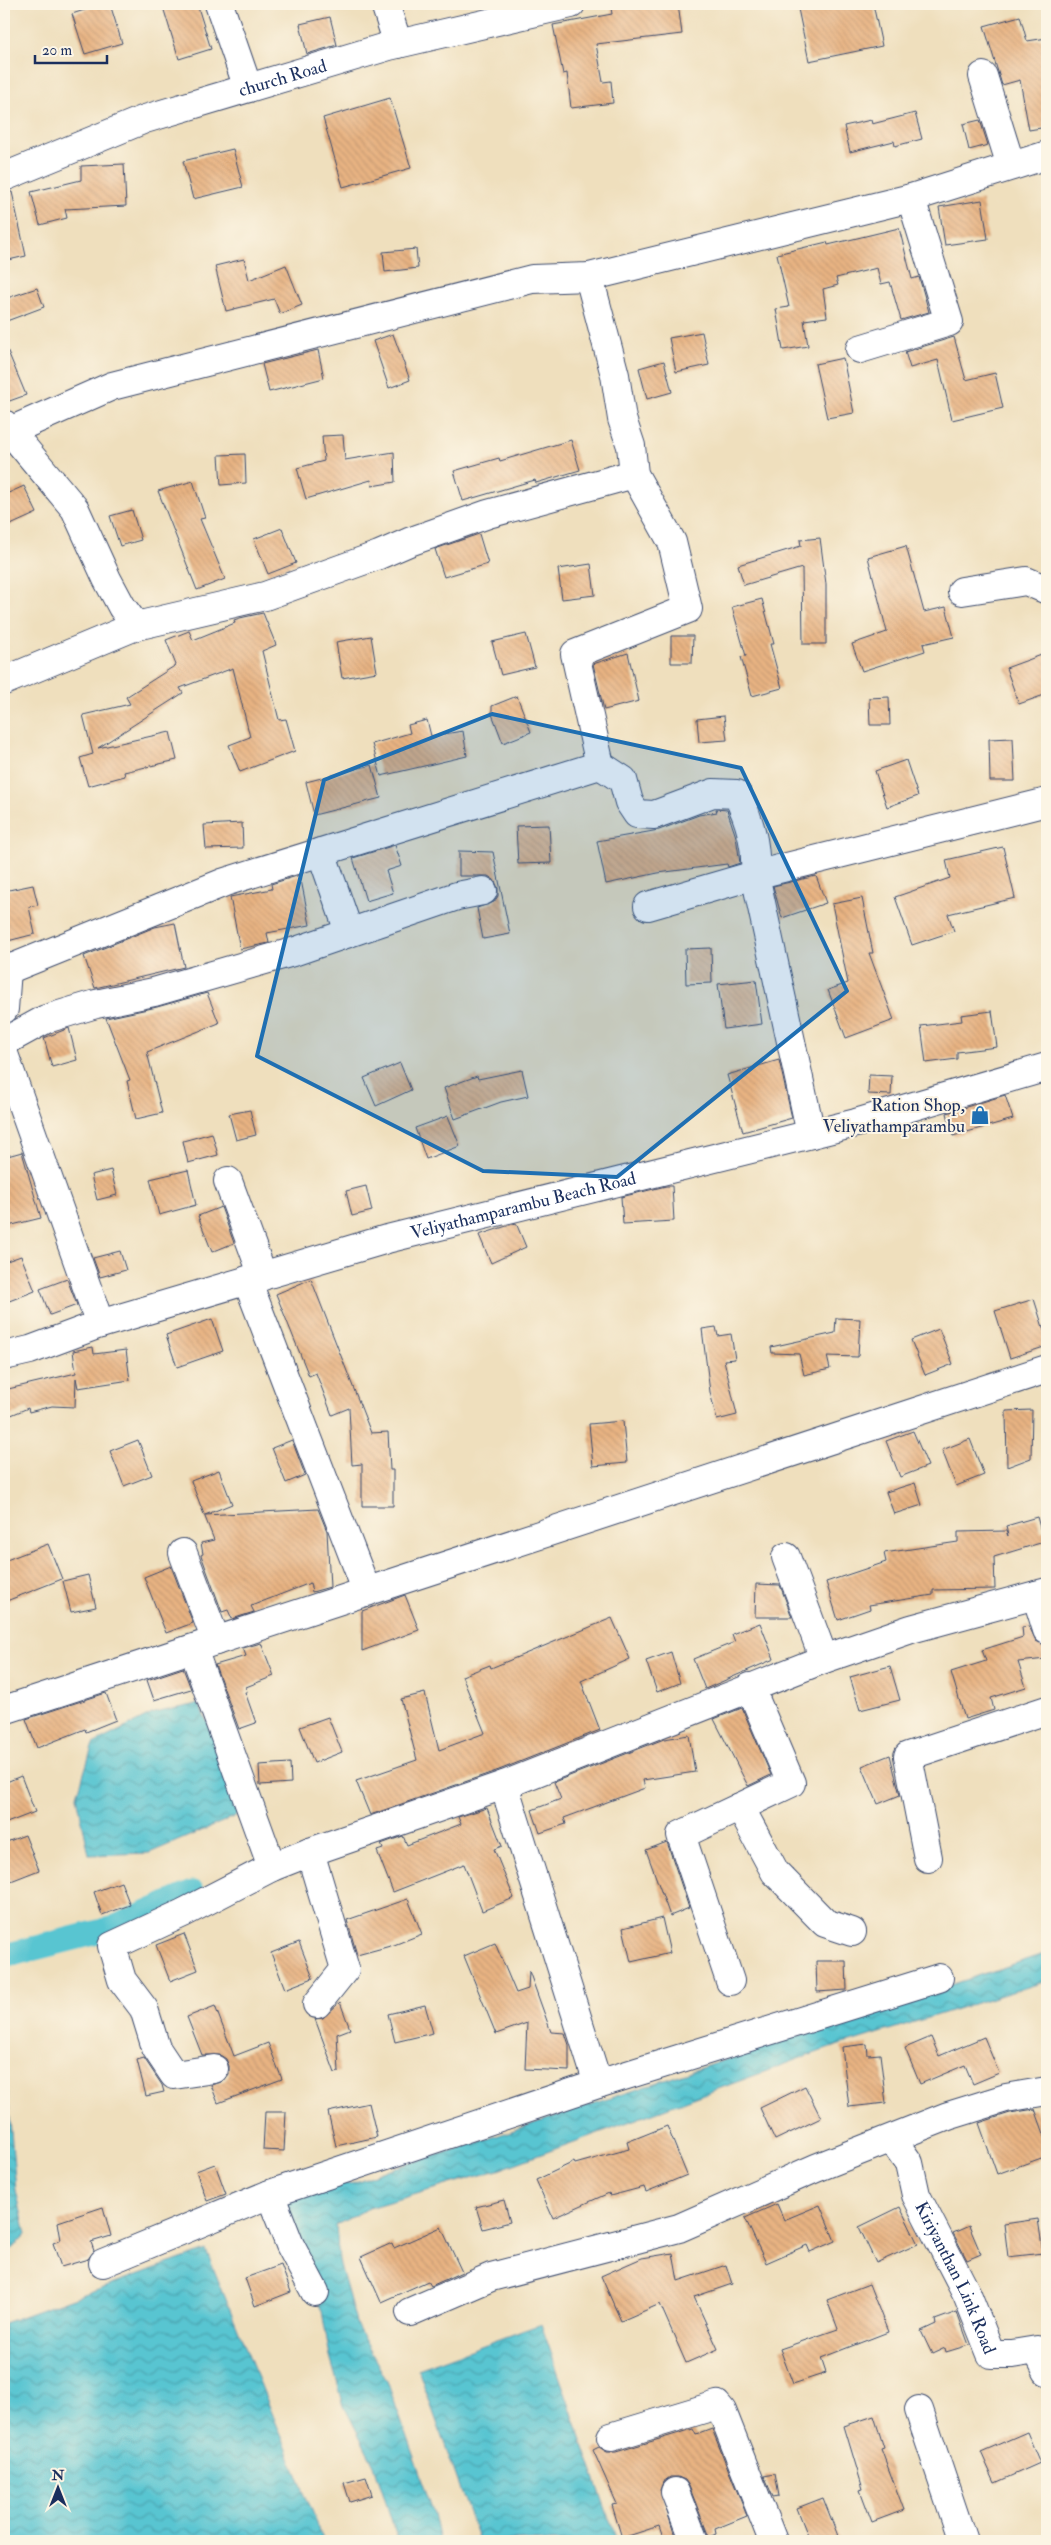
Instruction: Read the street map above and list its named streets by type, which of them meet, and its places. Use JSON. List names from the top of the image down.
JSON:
{
  "streets": {
    "street": ["church Road", "Veliyathamparambu Beach Road", "Kiriyanthan Link Road"]
  },
  "places": {
    "shop": ["Ration Shop, Veliyathamparambu"]
  },
  "scale_bar": "20 m",
  "north": "top"
}
